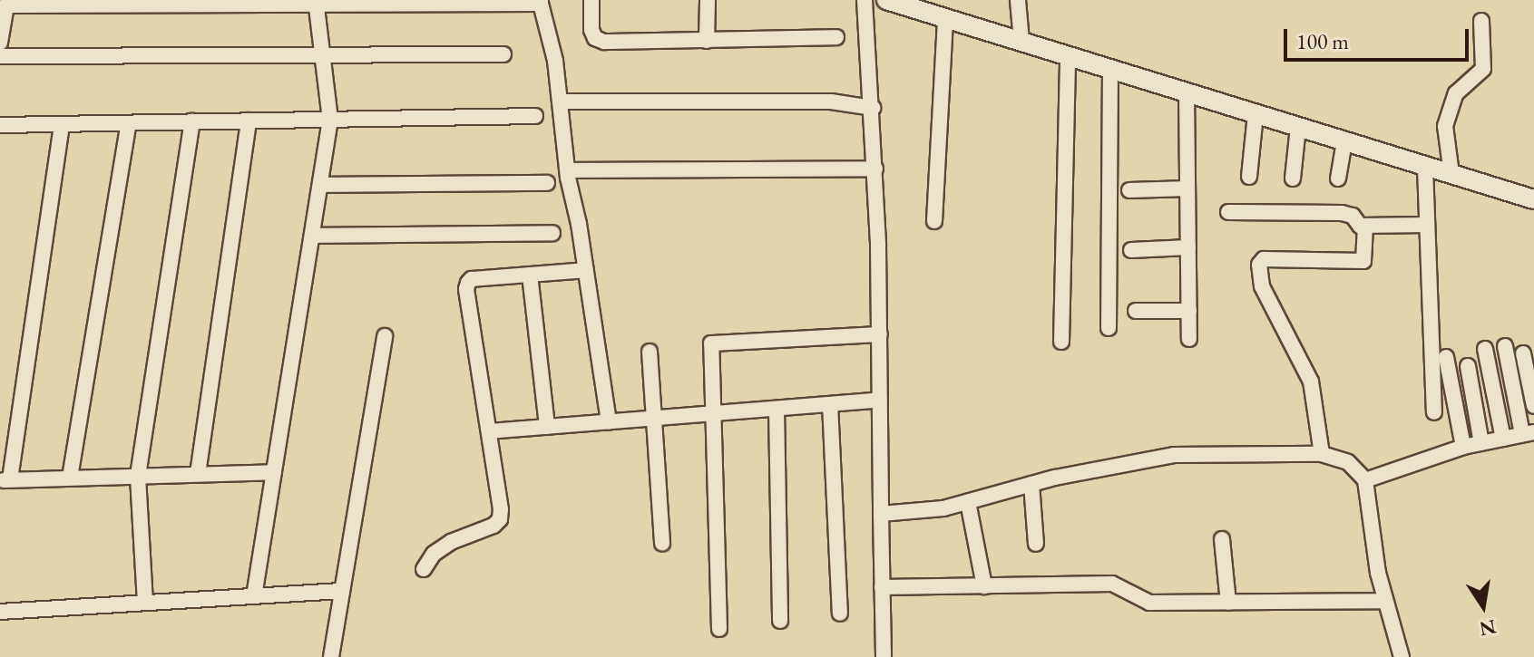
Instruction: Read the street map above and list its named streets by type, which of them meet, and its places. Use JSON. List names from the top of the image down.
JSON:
{
  "scale_bar": "100 m",
  "north": "bottom"
}
